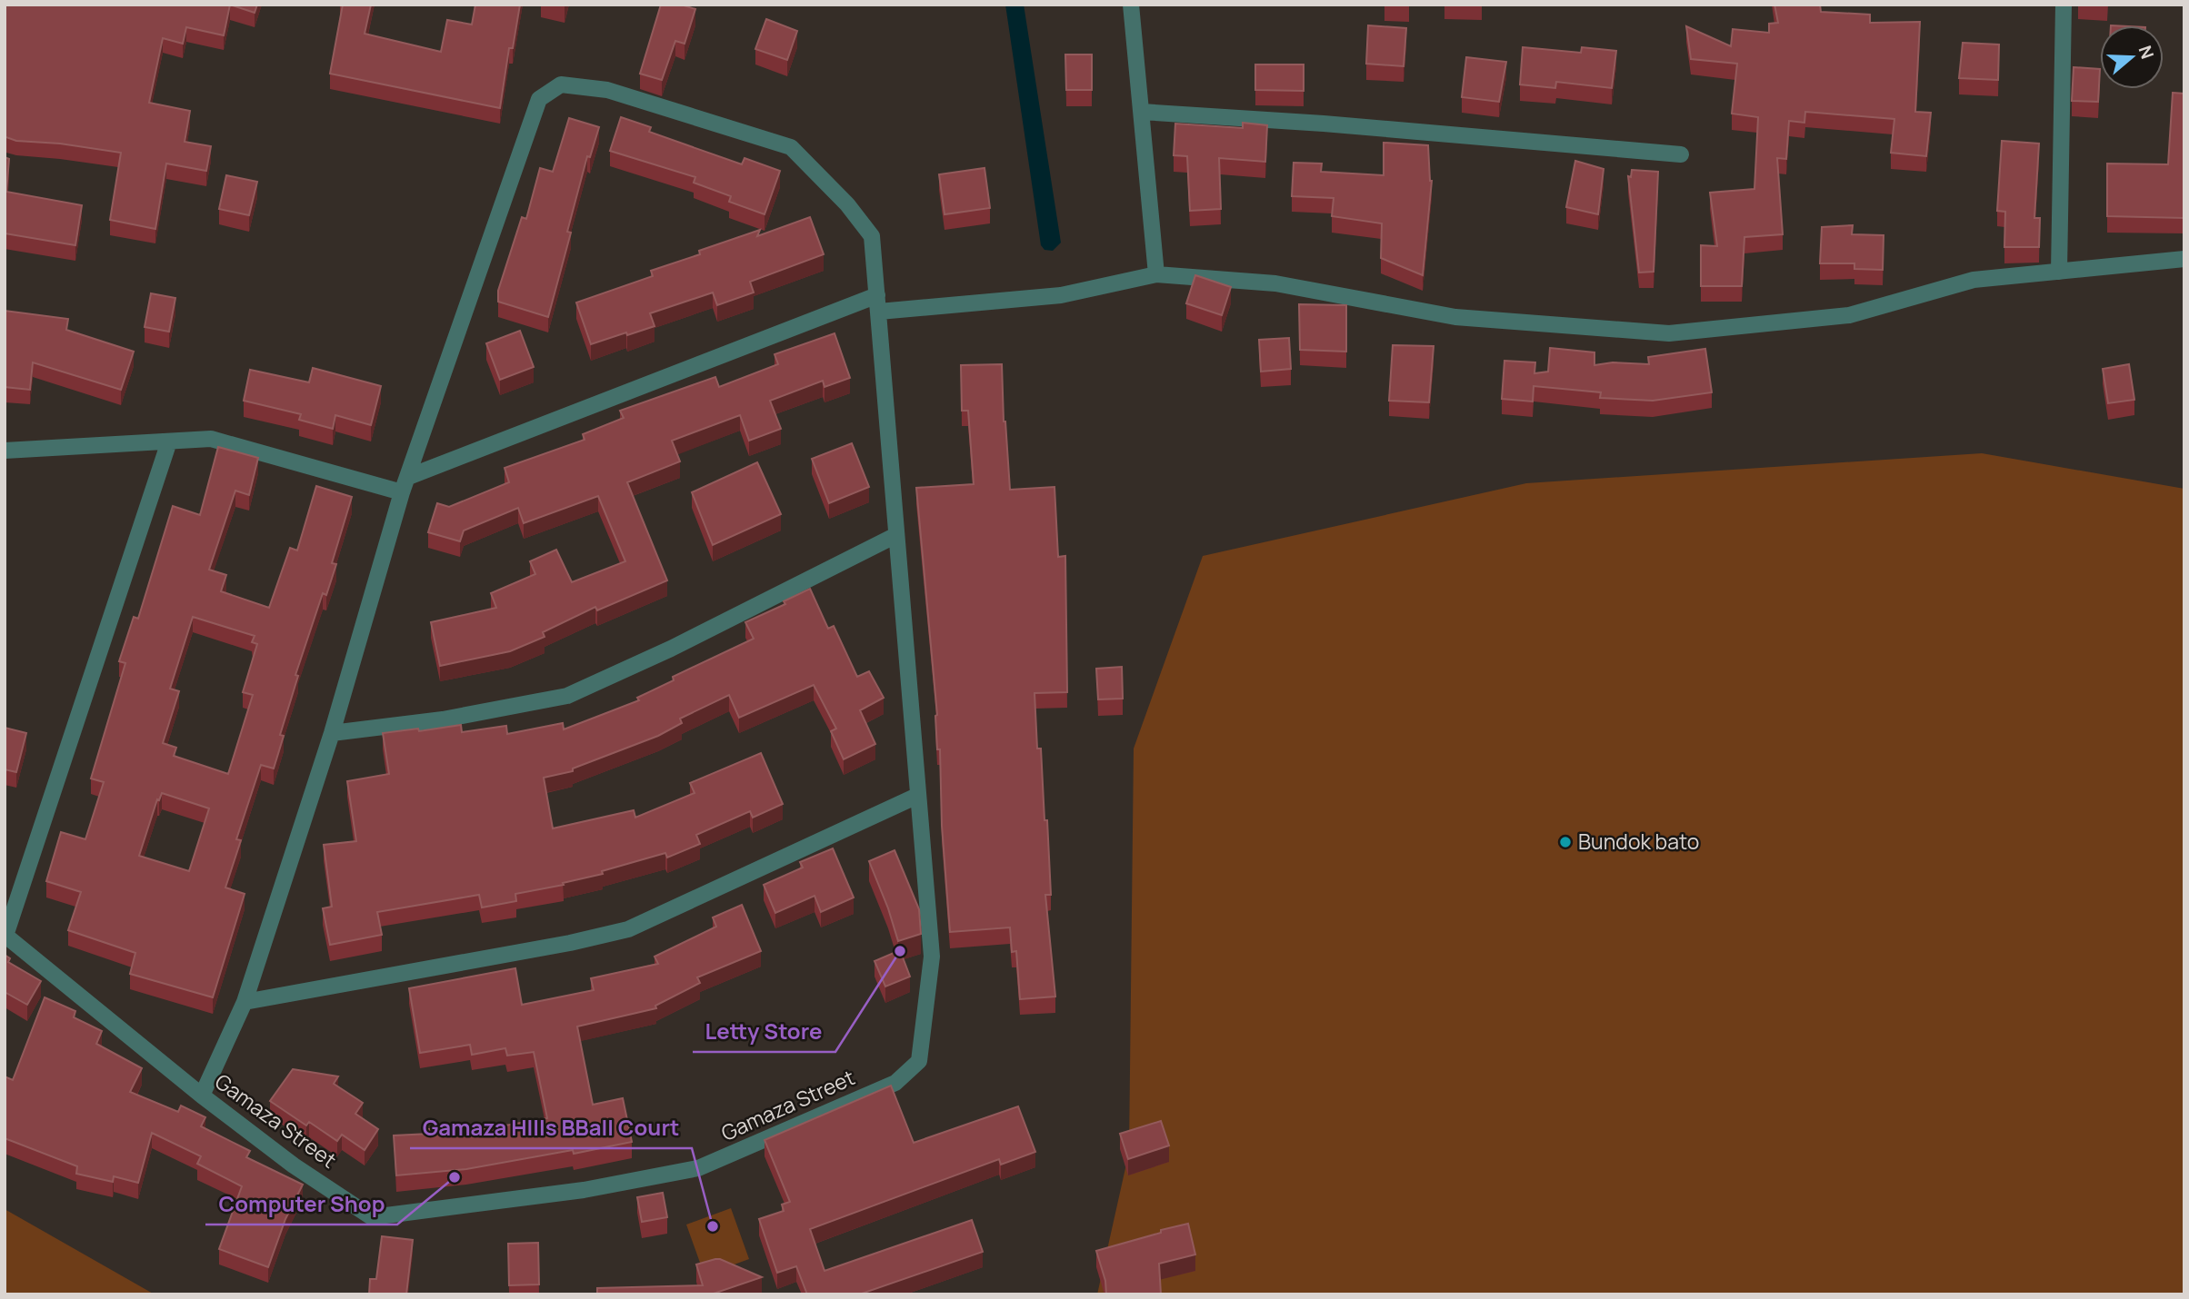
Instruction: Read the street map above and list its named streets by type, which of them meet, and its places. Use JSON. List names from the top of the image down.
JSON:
{
  "streets": {
    "street": ["Gamaza Street"]
  },
  "places": [
    "Bundok bato",
    "Letty Store",
    "Computer Shop",
    "Gamaza HIlls BBall Court"
  ],
  "north": "right"
}
